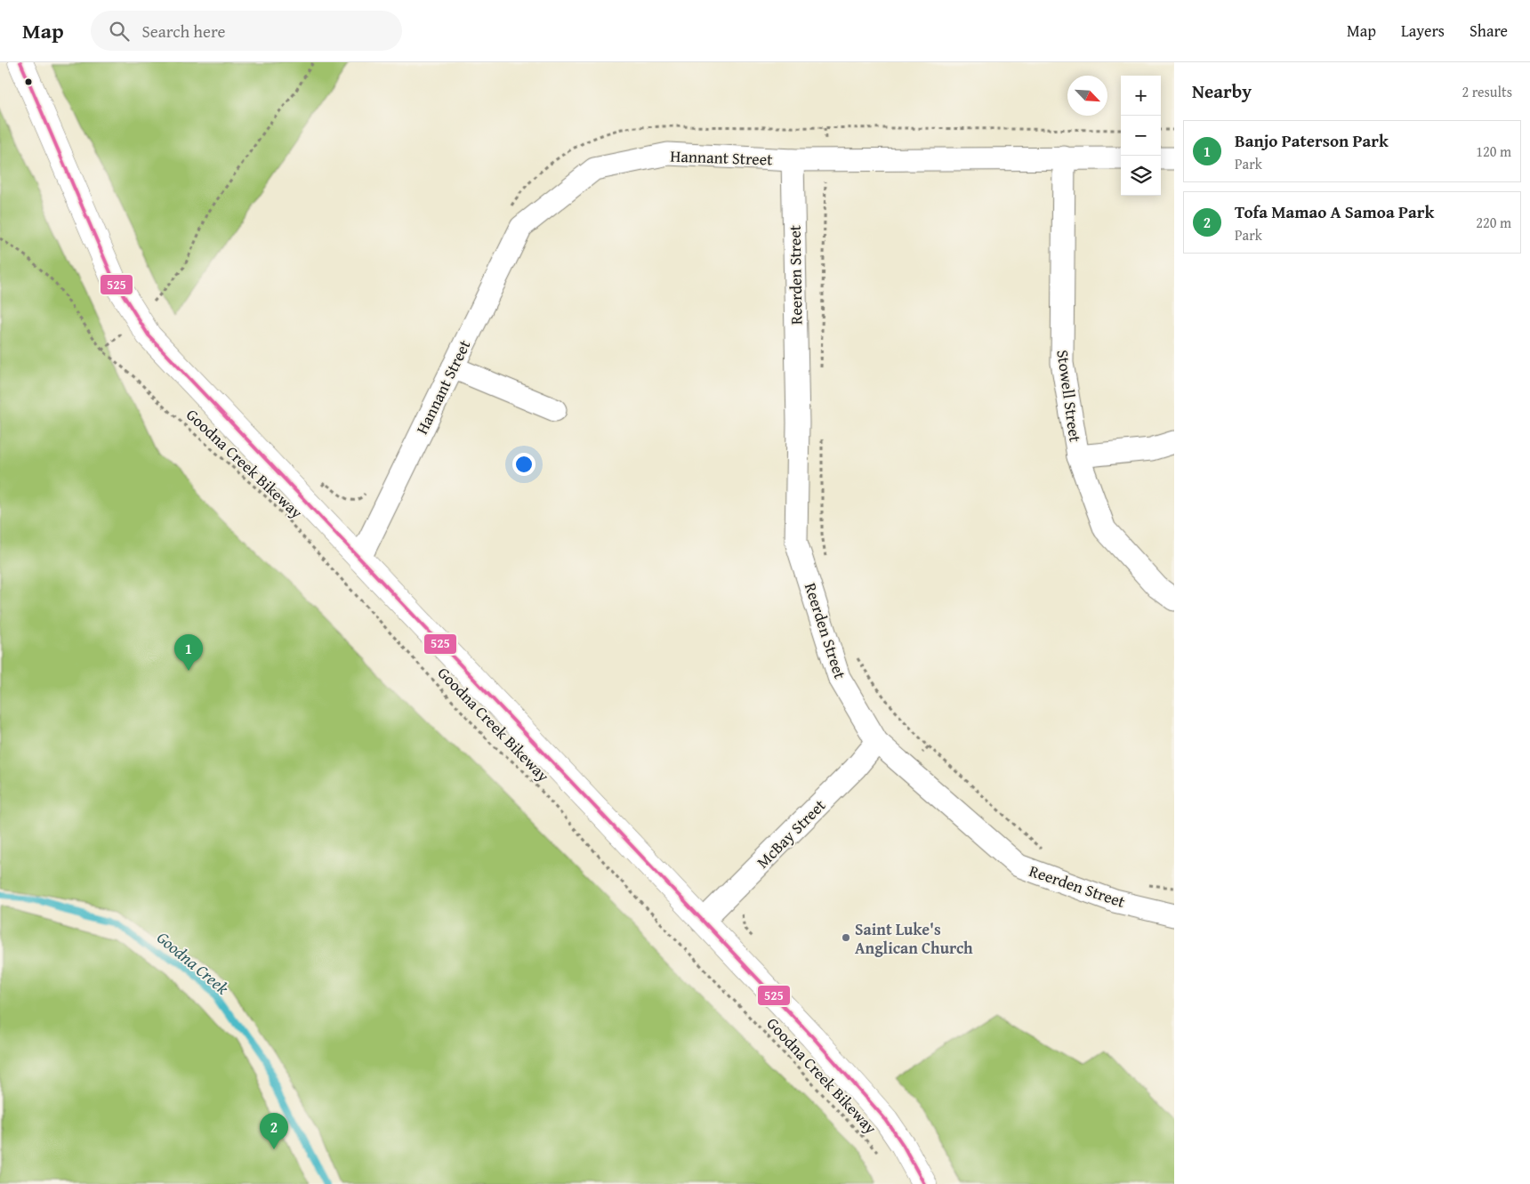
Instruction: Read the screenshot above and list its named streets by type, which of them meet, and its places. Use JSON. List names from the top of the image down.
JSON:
{
  "streets": {
    "street": [
      "Hannant Street",
      "Reerden Street",
      "Stowell Street",
      "McBay Street"
    ],
    "path": ["Goodna Creek Bikeway"]
  },
  "crossings": [
    ["Hannant Street", "Reerden Street"],
    ["Hannant Street", "Stowell Street"],
    ["Reerden Street", "McBay Street"]
  ],
  "water": ["Goodna Creek"],
  "places": ["Saint Luke's Anglican Church"],
  "lines": ["transit line 525"],
  "north": "bottom right",
  "page": {
    "header": "Map",
    "search": "Search here",
    "nav": ["Map", "Layers", "Share"],
    "heading": ["Nearby", "2 results"],
    "map_buttons": ["+", "−"],
    "list": [
      {
        "mark": "1",
        "name": "Banjo Paterson Park",
        "note": "Park",
        "value": "120 m"
      },
      {
        "mark": "2",
        "name": "Tofa Mamao A Samoa Park",
        "note": "Park",
        "value": "220 m"
      }
    ],
    "pins": ["1", "2"]
  }
}
